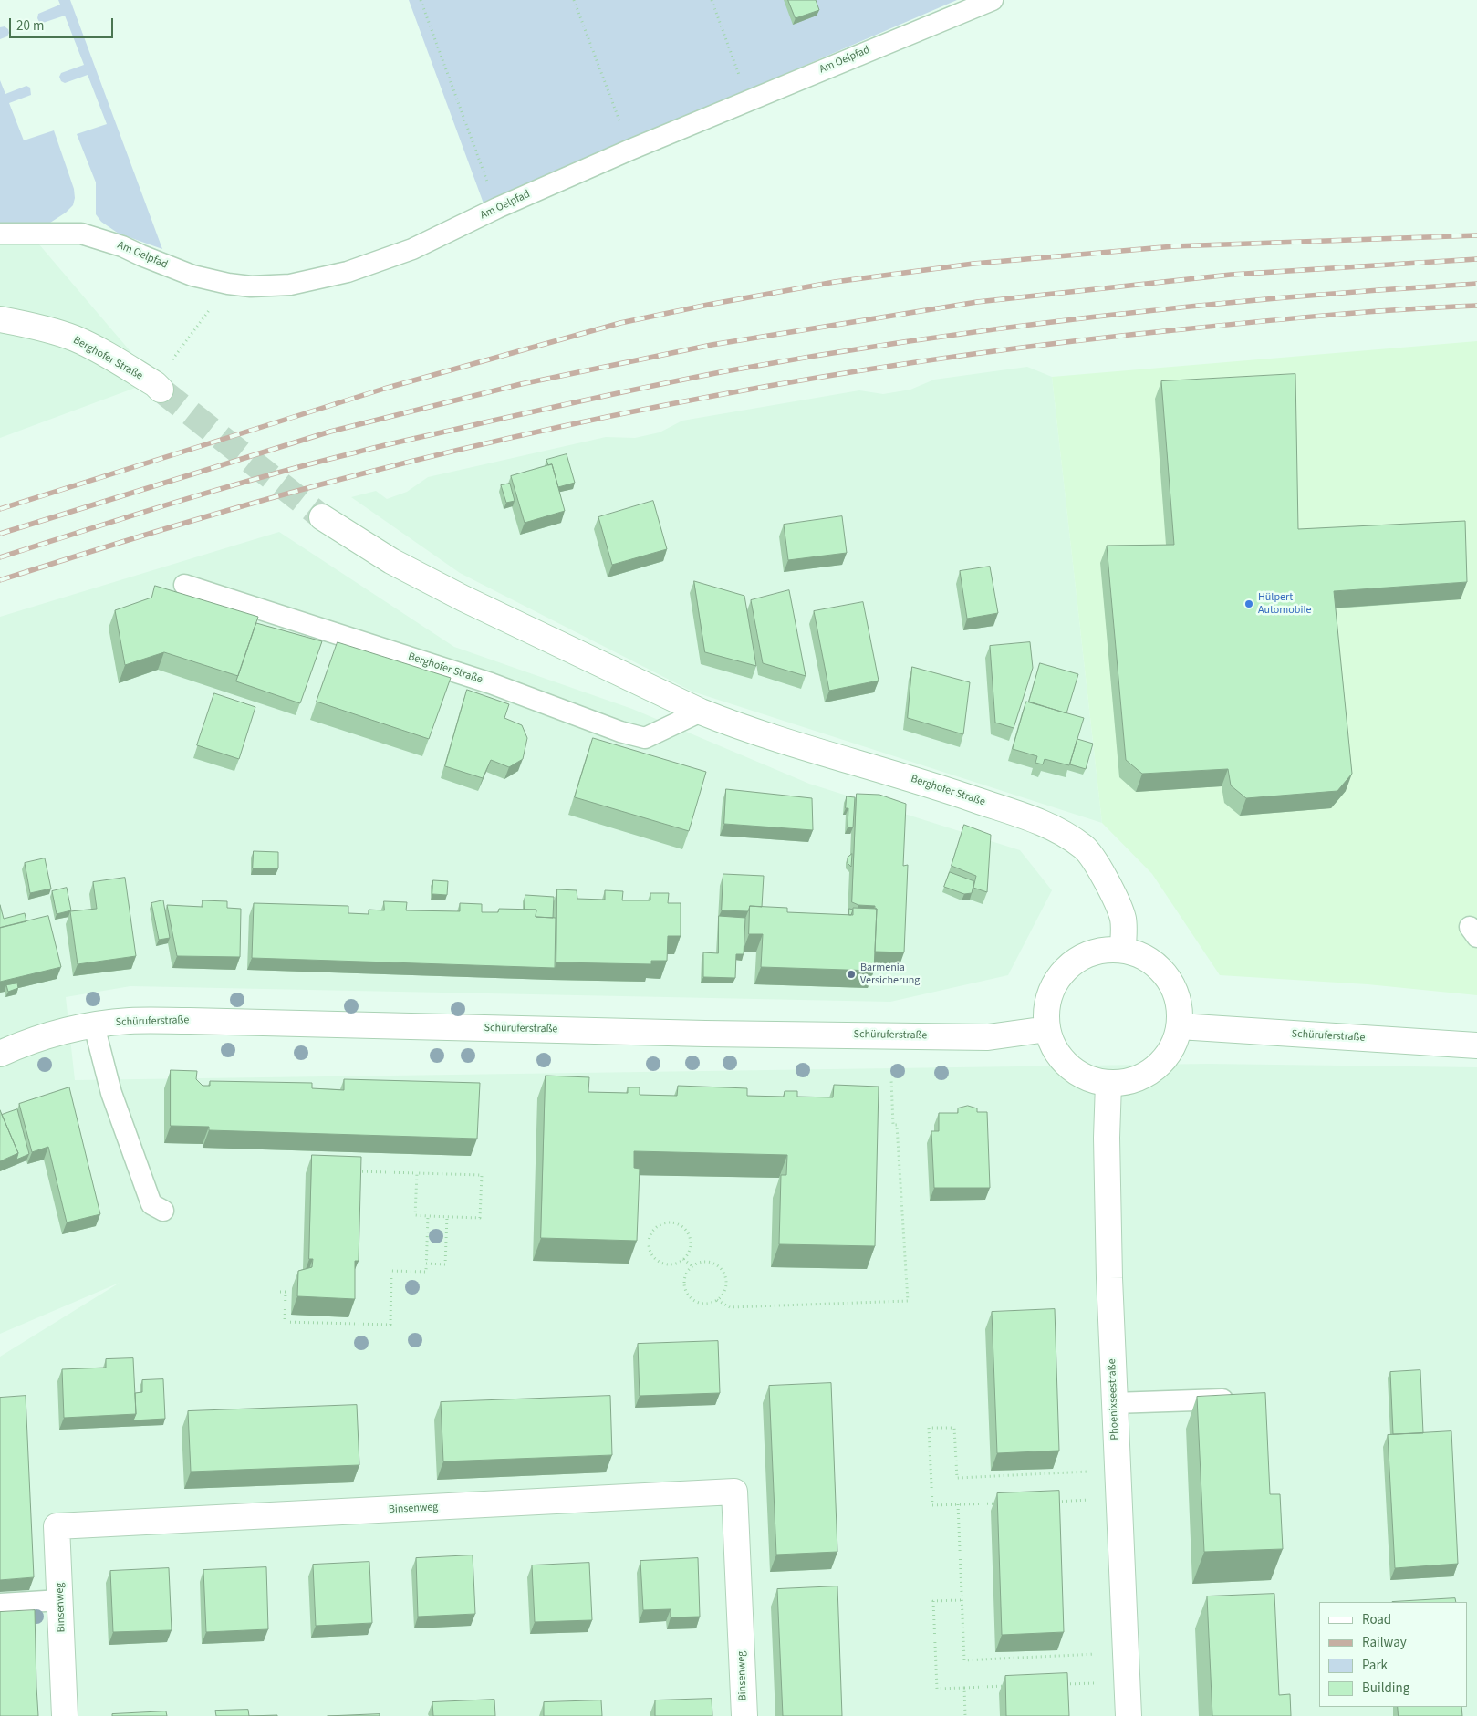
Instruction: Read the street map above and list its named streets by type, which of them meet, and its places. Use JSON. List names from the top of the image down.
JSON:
{
  "streets": {
    "street": [
      "Berghofer Straße",
      "Schüruferstraße",
      "Phoenixseestraße",
      "Binsenweg"
    ],
    "lane": ["Am Oelpfad"]
  },
  "crossings": [
    ["Berghofer Straße", "Schüruferstraße"],
    ["Berghofer Straße", "Phoenixseestraße"],
    ["Schüruferstraße", "Phoenixseestraße"]
  ],
  "places": ["Hülpert Automobile", "Barmenia Versicherung"],
  "legend": [
    "Road",
    "Railway",
    "Park",
    "Building"
  ],
  "scale_bar": "20 m"
}
